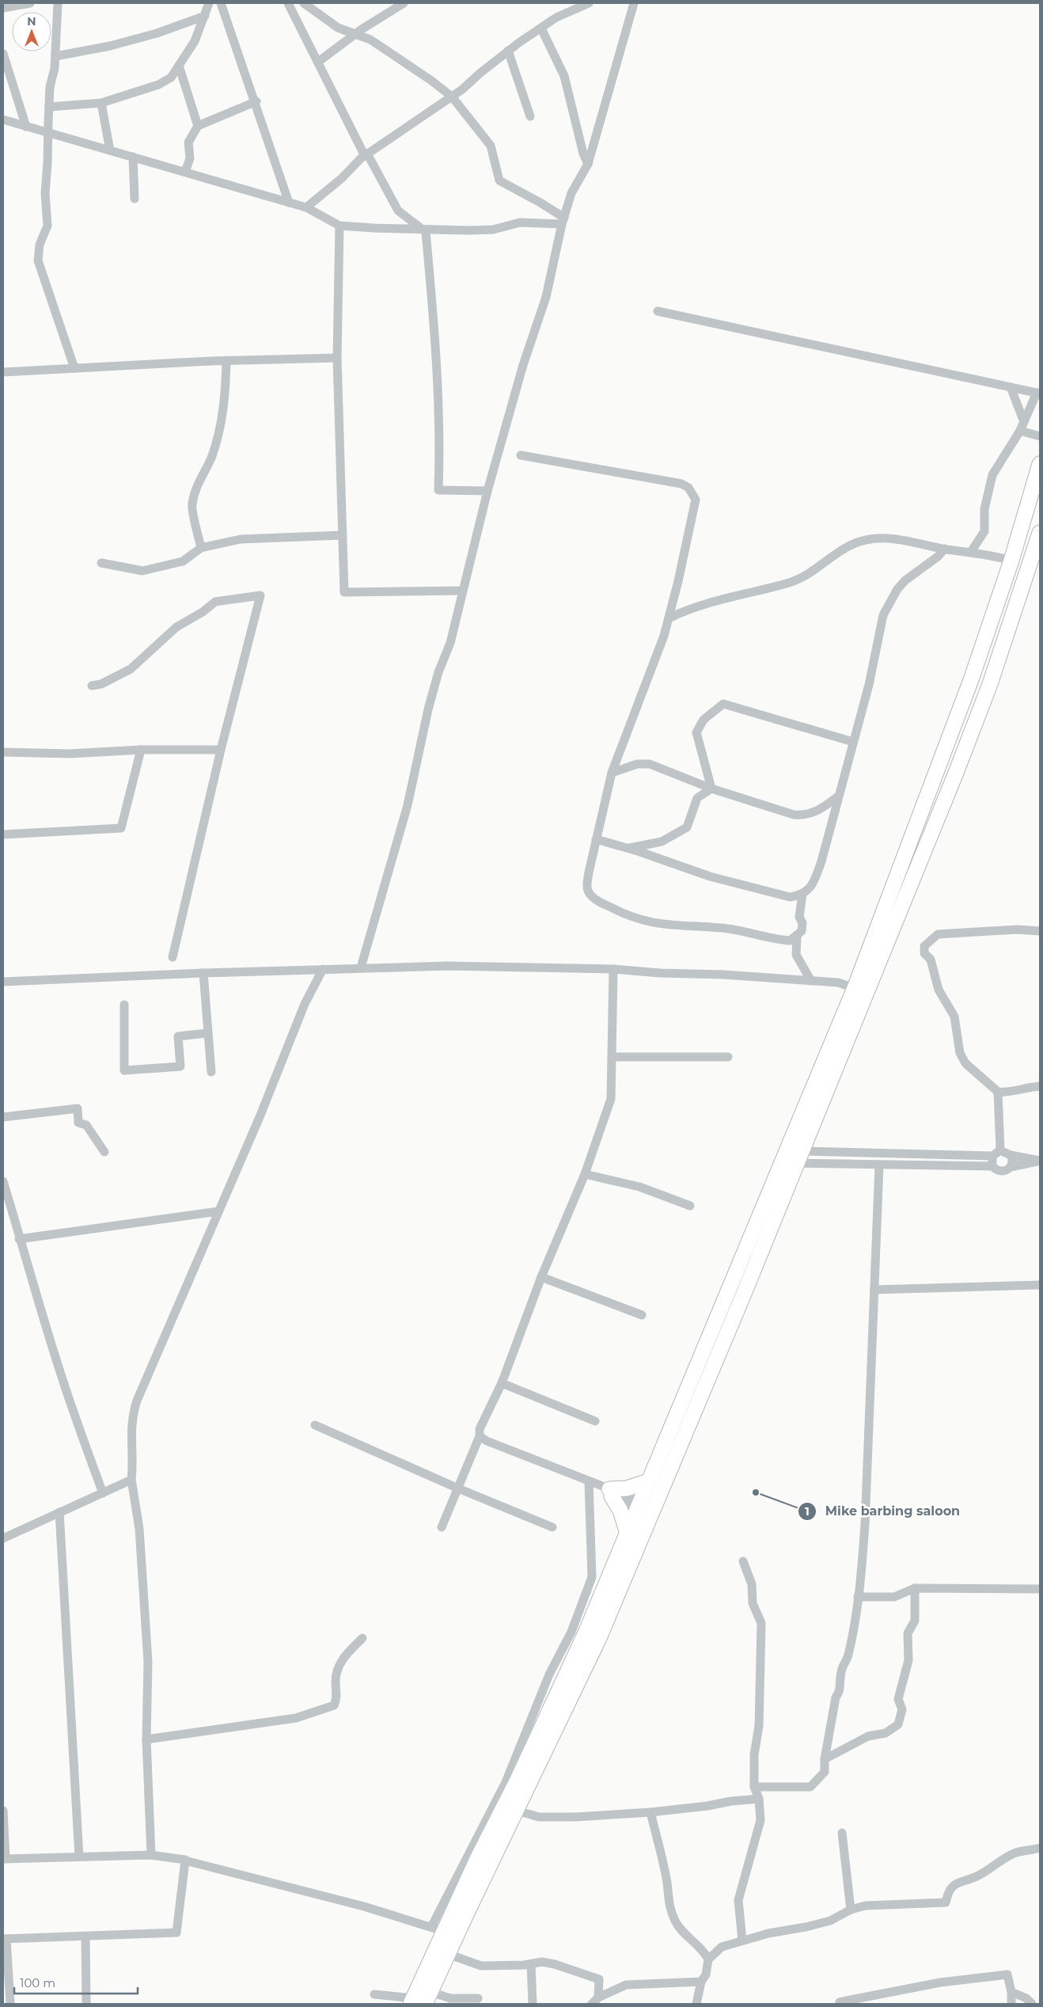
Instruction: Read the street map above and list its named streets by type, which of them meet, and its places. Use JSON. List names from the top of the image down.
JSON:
{
  "places": ["Mike barbing saloon"],
  "scale_bar": "100 m",
  "north": "top"
}
